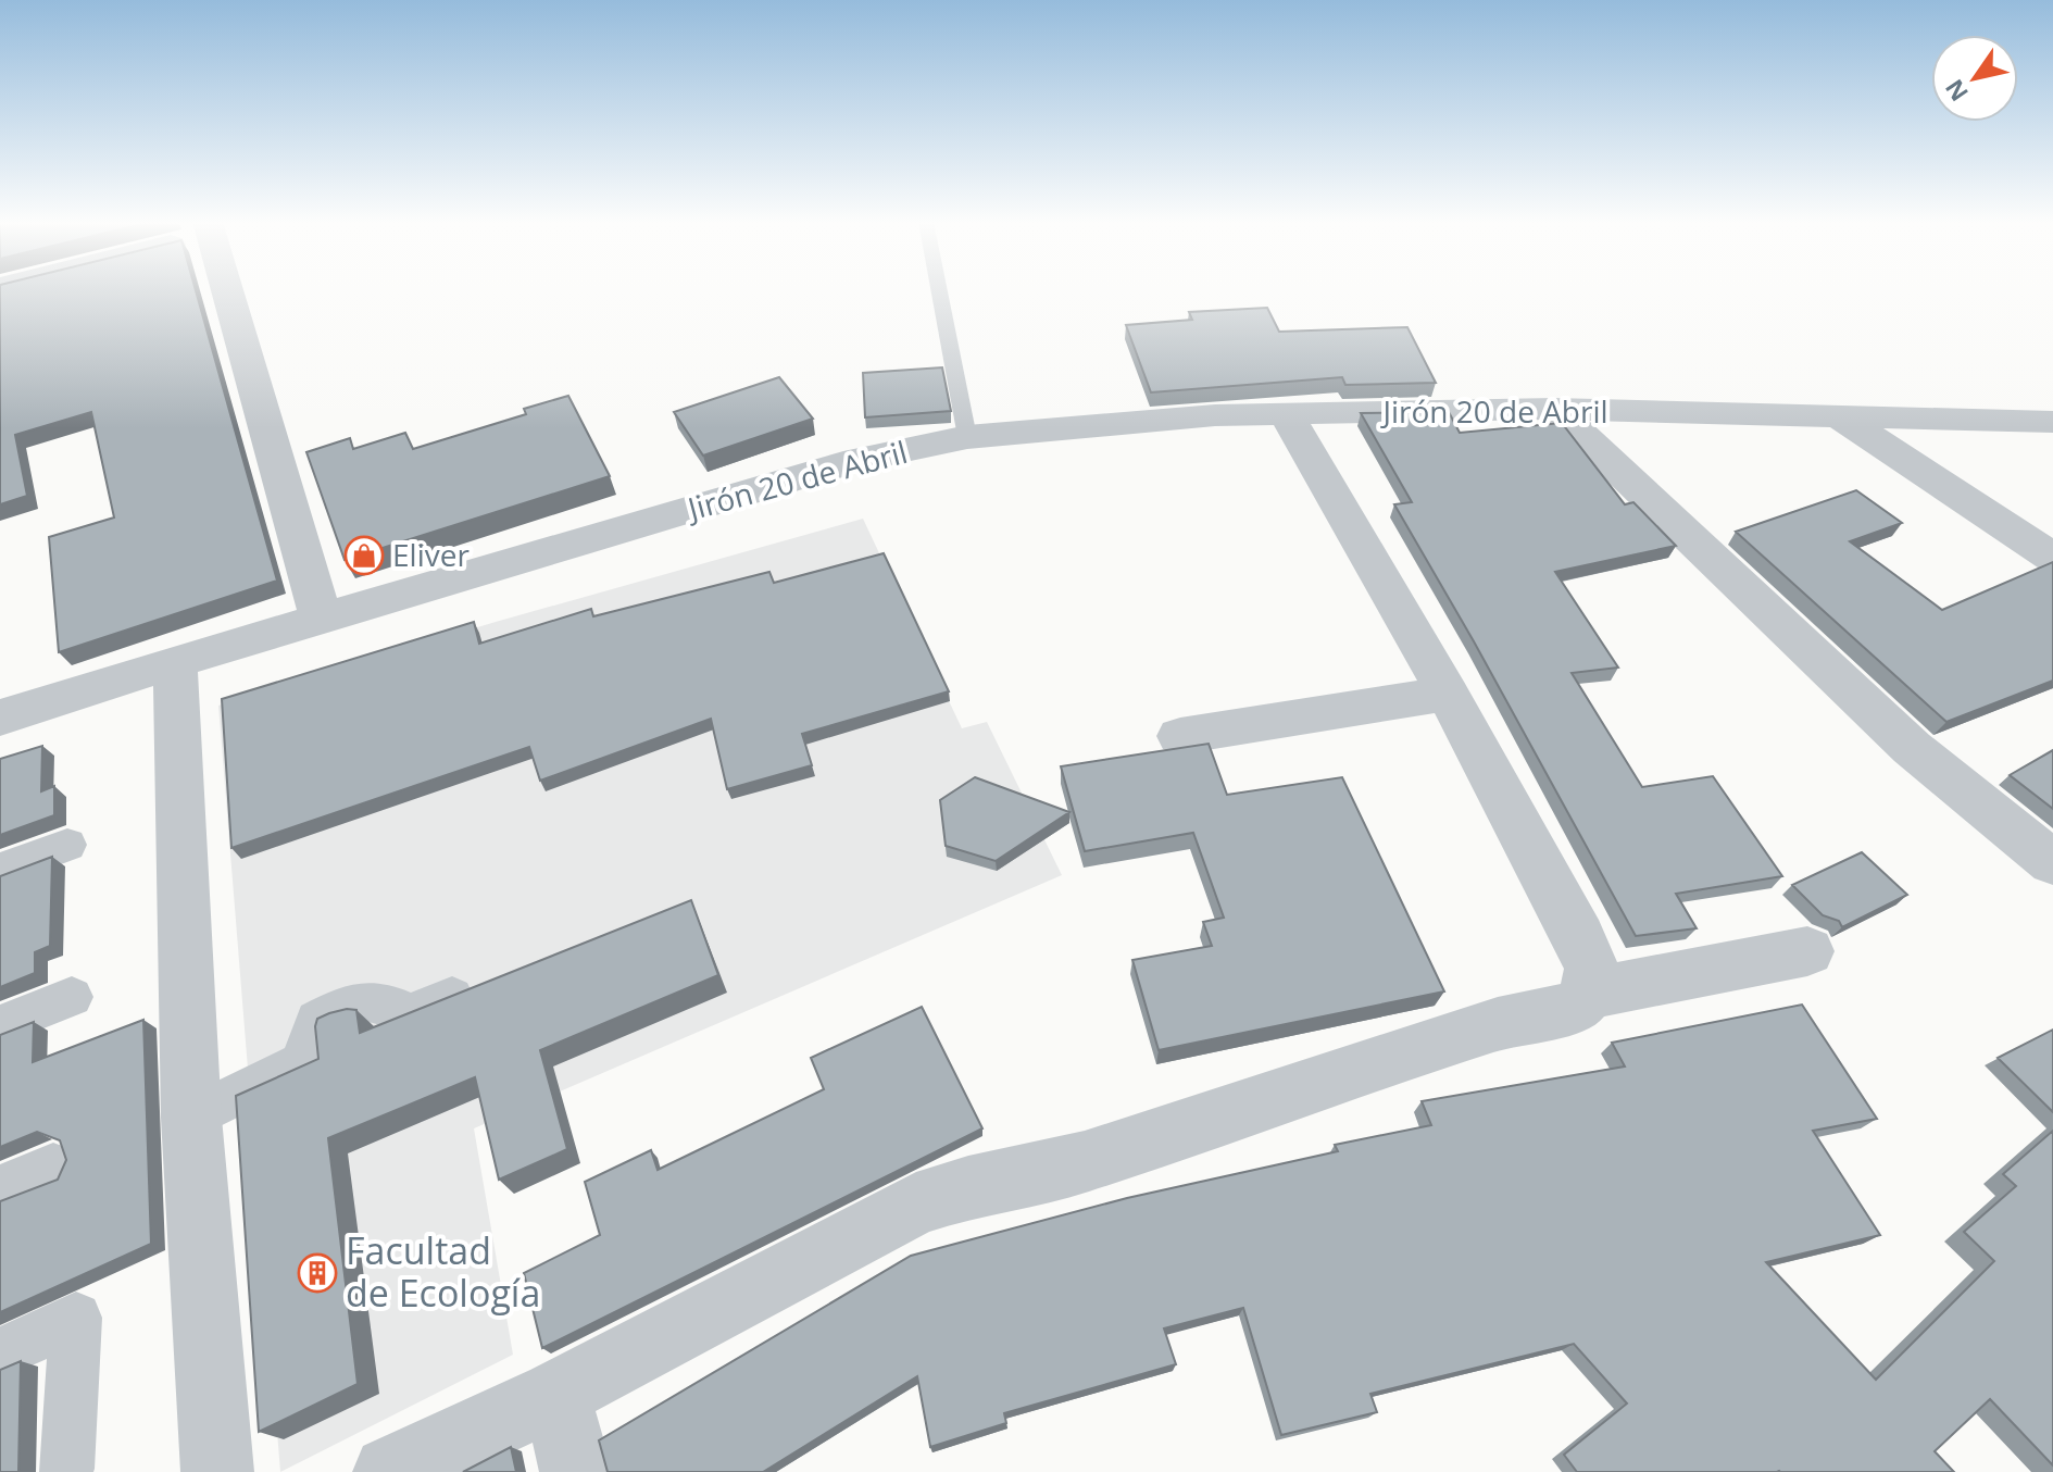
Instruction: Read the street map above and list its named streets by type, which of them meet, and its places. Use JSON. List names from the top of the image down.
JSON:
{
  "streets": {
    "street": ["Jirón 20 de Abril"]
  },
  "places": {
    "shop": ["Eliver"],
    "building": ["Facultad de Ecología"]
  },
  "north": "bottom left"
}
